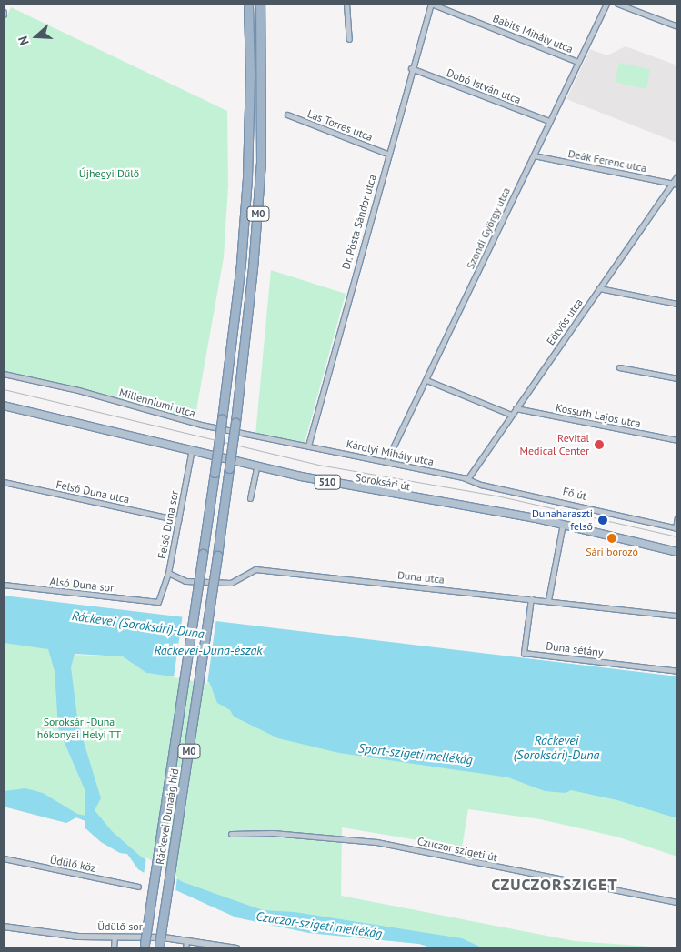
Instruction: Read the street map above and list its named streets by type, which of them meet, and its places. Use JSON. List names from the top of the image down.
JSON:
{
  "streets": {
    "highway": ["M0", "Ráckevei Dunaág híd"],
    "main road": ["510", "Soroksári út"],
    "street": [
      "Babits Mihály utca",
      "Dobó István utca",
      "Las Torres utca",
      "Deák Ferenc utca",
      "Dr. Pósta Sándor utca",
      "Szondi György utca",
      "Eötvös utca",
      "Millenniumi utca",
      "Kossuth Lajos utca",
      "Károlyi Mihály utca",
      "Felső Duna utca",
      "Fő út",
      "Felső Duna sor",
      "Duna utca",
      "Alsó Duna sor",
      "Duna sétány",
      "Czuczor szigeti út",
      "Üdülő köz",
      "Üdülő sor"
    ]
  },
  "crossings": [
    ["Babits Mihály utca", "Dr. Pósta Sándor utca"],
    ["Babits Mihály utca", "Szondi György utca"],
    ["Dobó István utca", "Dr. Pósta Sándor utca"],
    ["Dobó István utca", "Szondi György utca"],
    ["Las Torres utca", "Dr. Pósta Sándor utca"],
    ["Deák Ferenc utca", "Szondi György utca"],
    ["Deák Ferenc utca", "Eötvös utca"],
    ["Dr. Pósta Sándor utca", "Millenniumi utca"],
    ["Dr. Pósta Sándor utca", "Károlyi Mihály utca"],
    ["Szondi György utca", "Károlyi Mihály utca"],
    ["Eötvös utca", "Kossuth Lajos utca"],
    ["Eötvös utca", "Károlyi Mihály utca"],
    ["Eötvös utca", "Fő út"],
    ["Millenniumi utca", "Károlyi Mihály utca"],
    ["Károlyi Mihály utca", "Fő út"],
    ["Soroksári út", "Felső Duna sor"],
    ["Felső Duna utca", "Felső Duna sor"],
    ["Felső Duna sor", "Duna utca"],
    ["Felső Duna sor", "Alsó Duna sor"],
    ["Duna utca", "Duna sétány"]
  ],
  "districts": ["CZUCZORSZIGET"],
  "water": [
    "Ráckevei (Soroksári)-Duna",
    "Ráckevei-Duna-észak",
    "Sport-szigeti mellékág",
    "Czuczor-szigeti mellékág"
  ],
  "parks": ["Újhegyi Dűlő", "Soroksári-Duna hókonyai Helyi TT"],
  "places": ["Revital Medical Center", "Dunaharaszti felső", "Sári borozó"],
  "north": "left"
}
